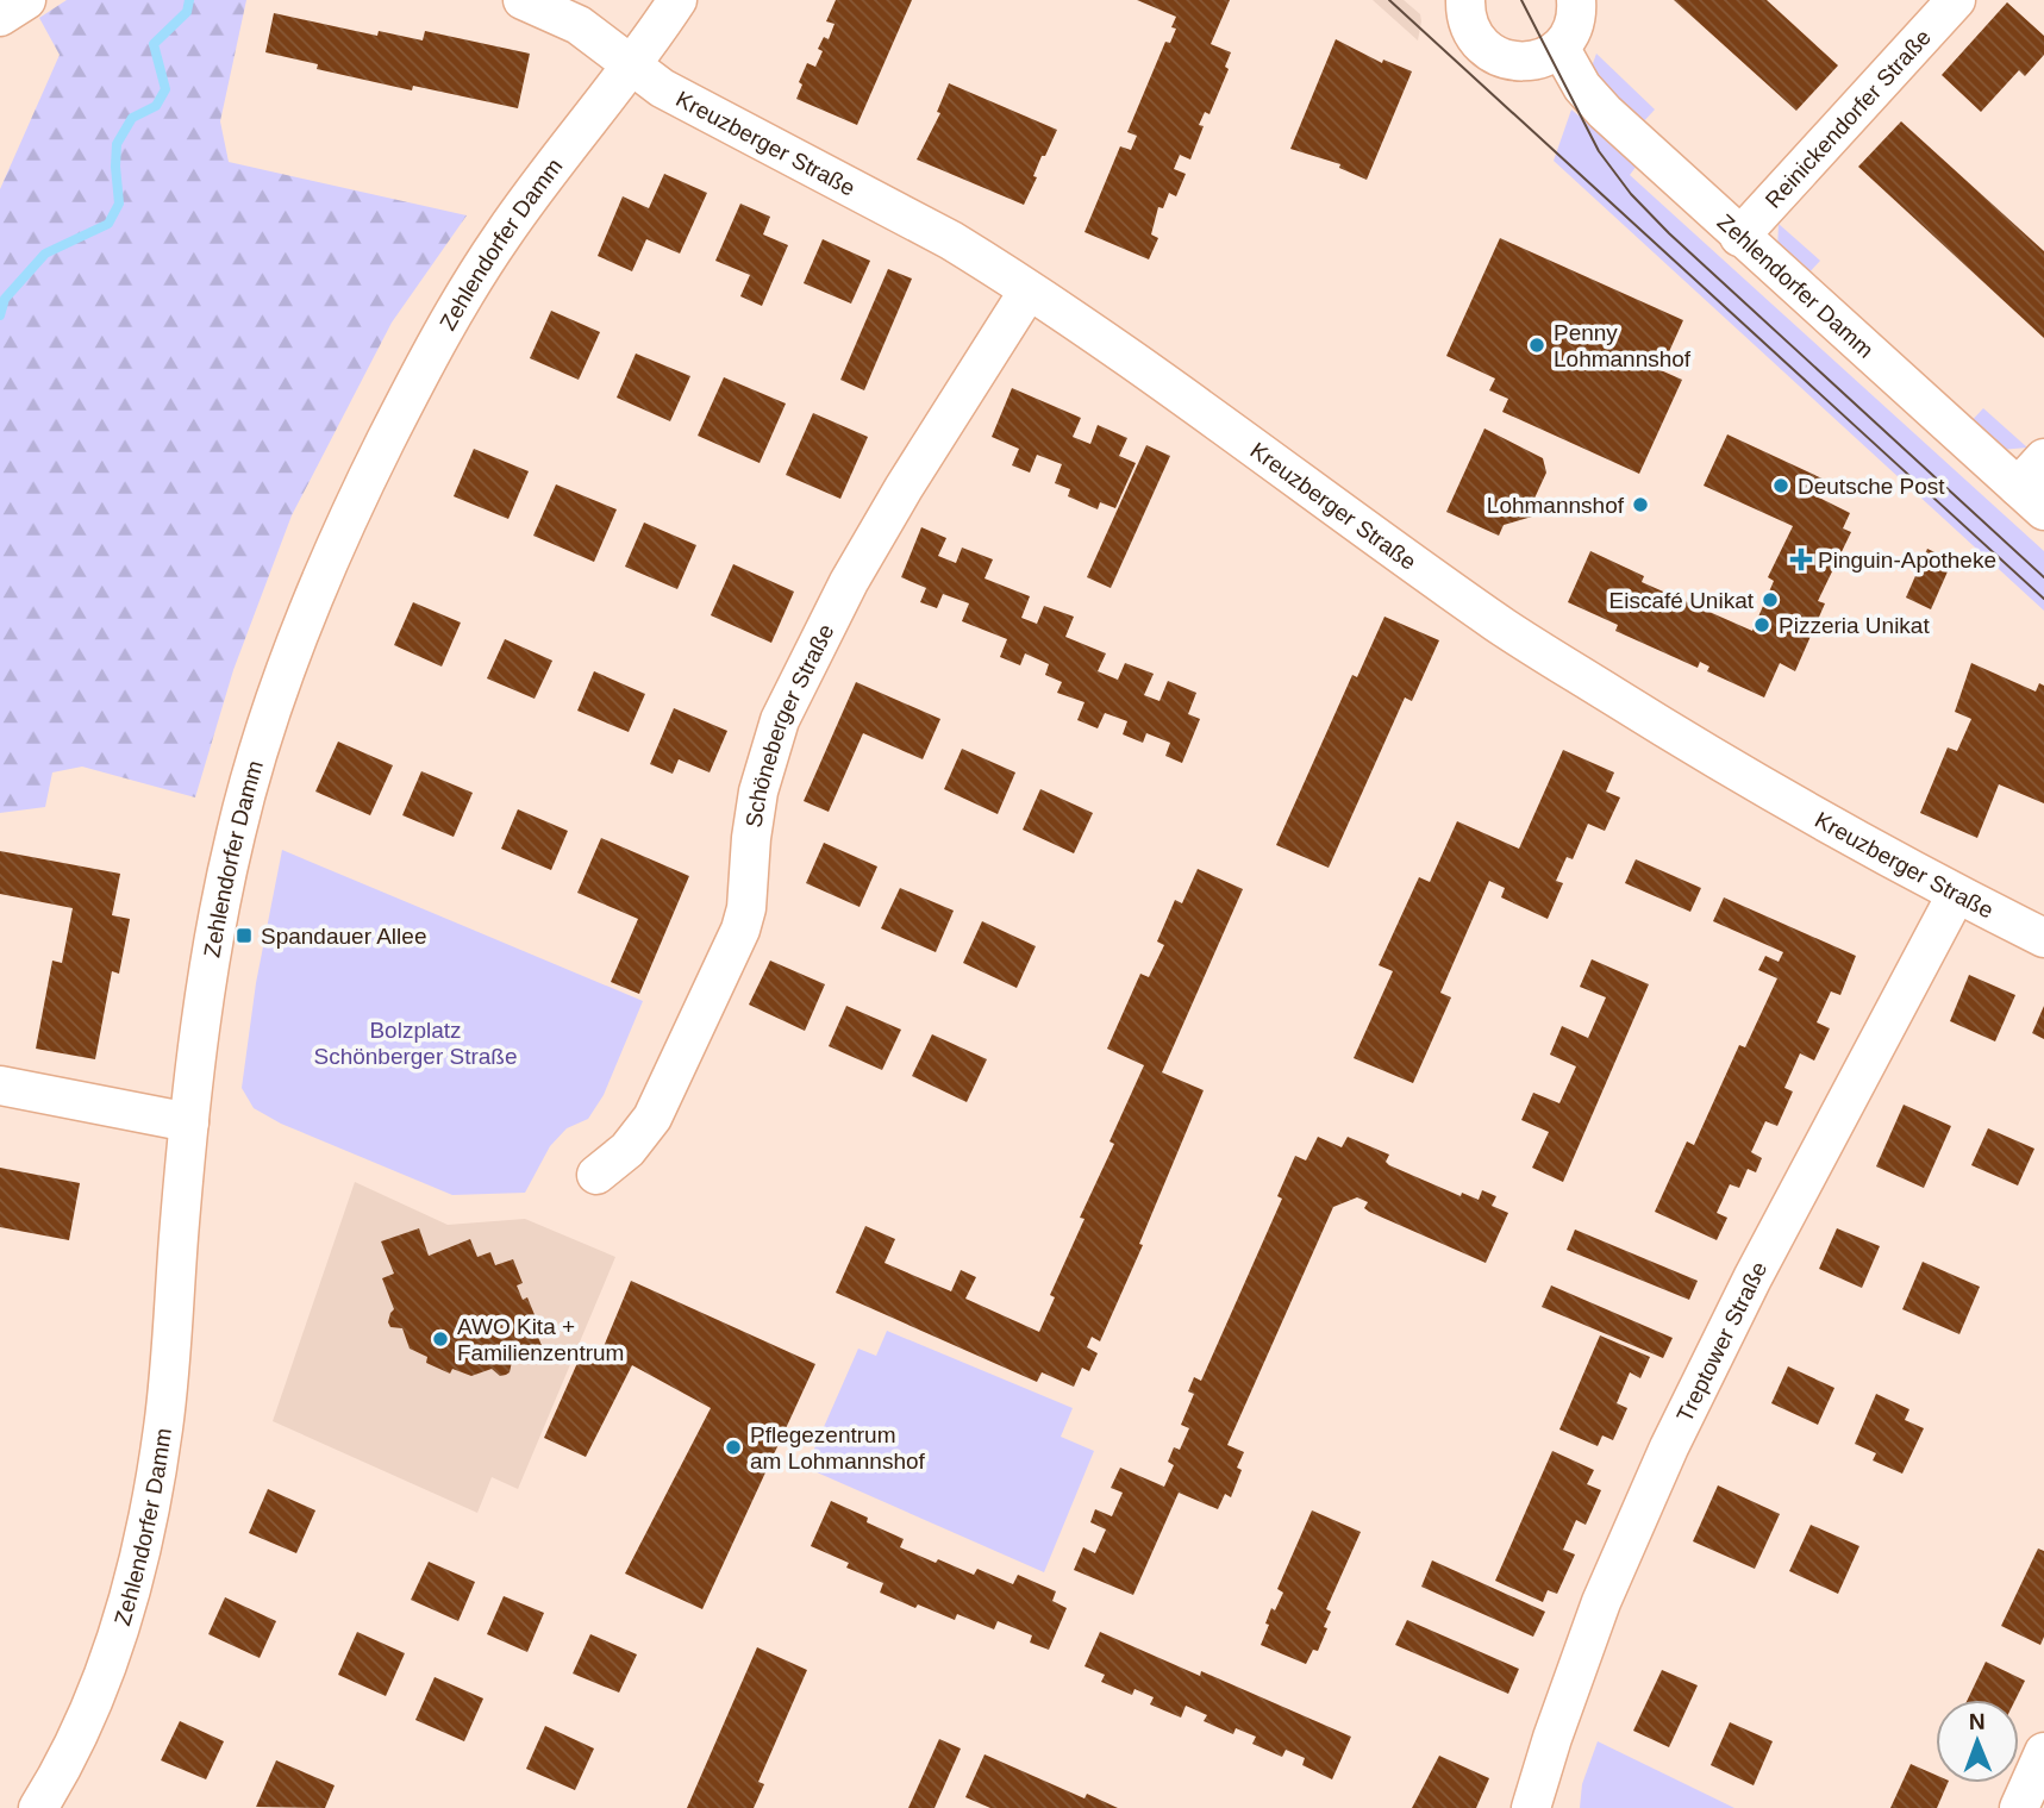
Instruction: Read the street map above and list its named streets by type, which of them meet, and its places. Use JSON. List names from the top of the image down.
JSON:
{
  "streets": {
    "street": [
      "Reinickendorfer Straße",
      "Kreuzberger Straße",
      "Zehlendorfer Damm",
      "Schöneberger Straße",
      "Treptower Straße"
    ]
  },
  "crossings": [
    ["Reinickendorfer Straße", "Zehlendorfer Damm"],
    ["Kreuzberger Straße", "Zehlendorfer Damm"],
    ["Kreuzberger Straße", "Schöneberger Straße"],
    ["Kreuzberger Straße", "Treptower Straße"]
  ],
  "parks": ["Bolzplatz Schönberger Straße"],
  "places": {
    "other": [
      "Penny Lohmannshof",
      "Deutsche Post",
      "Lohmannshof",
      "Eiscafé Unikat",
      "Pizzeria Unikat",
      "AWO Kita + Familienzentrum",
      "Pflegezentrum am Lohmannshof"
    ],
    "health": ["Pinguin-Apotheke"],
    "transit": ["Spandauer Allee"]
  },
  "north": "top"
}
